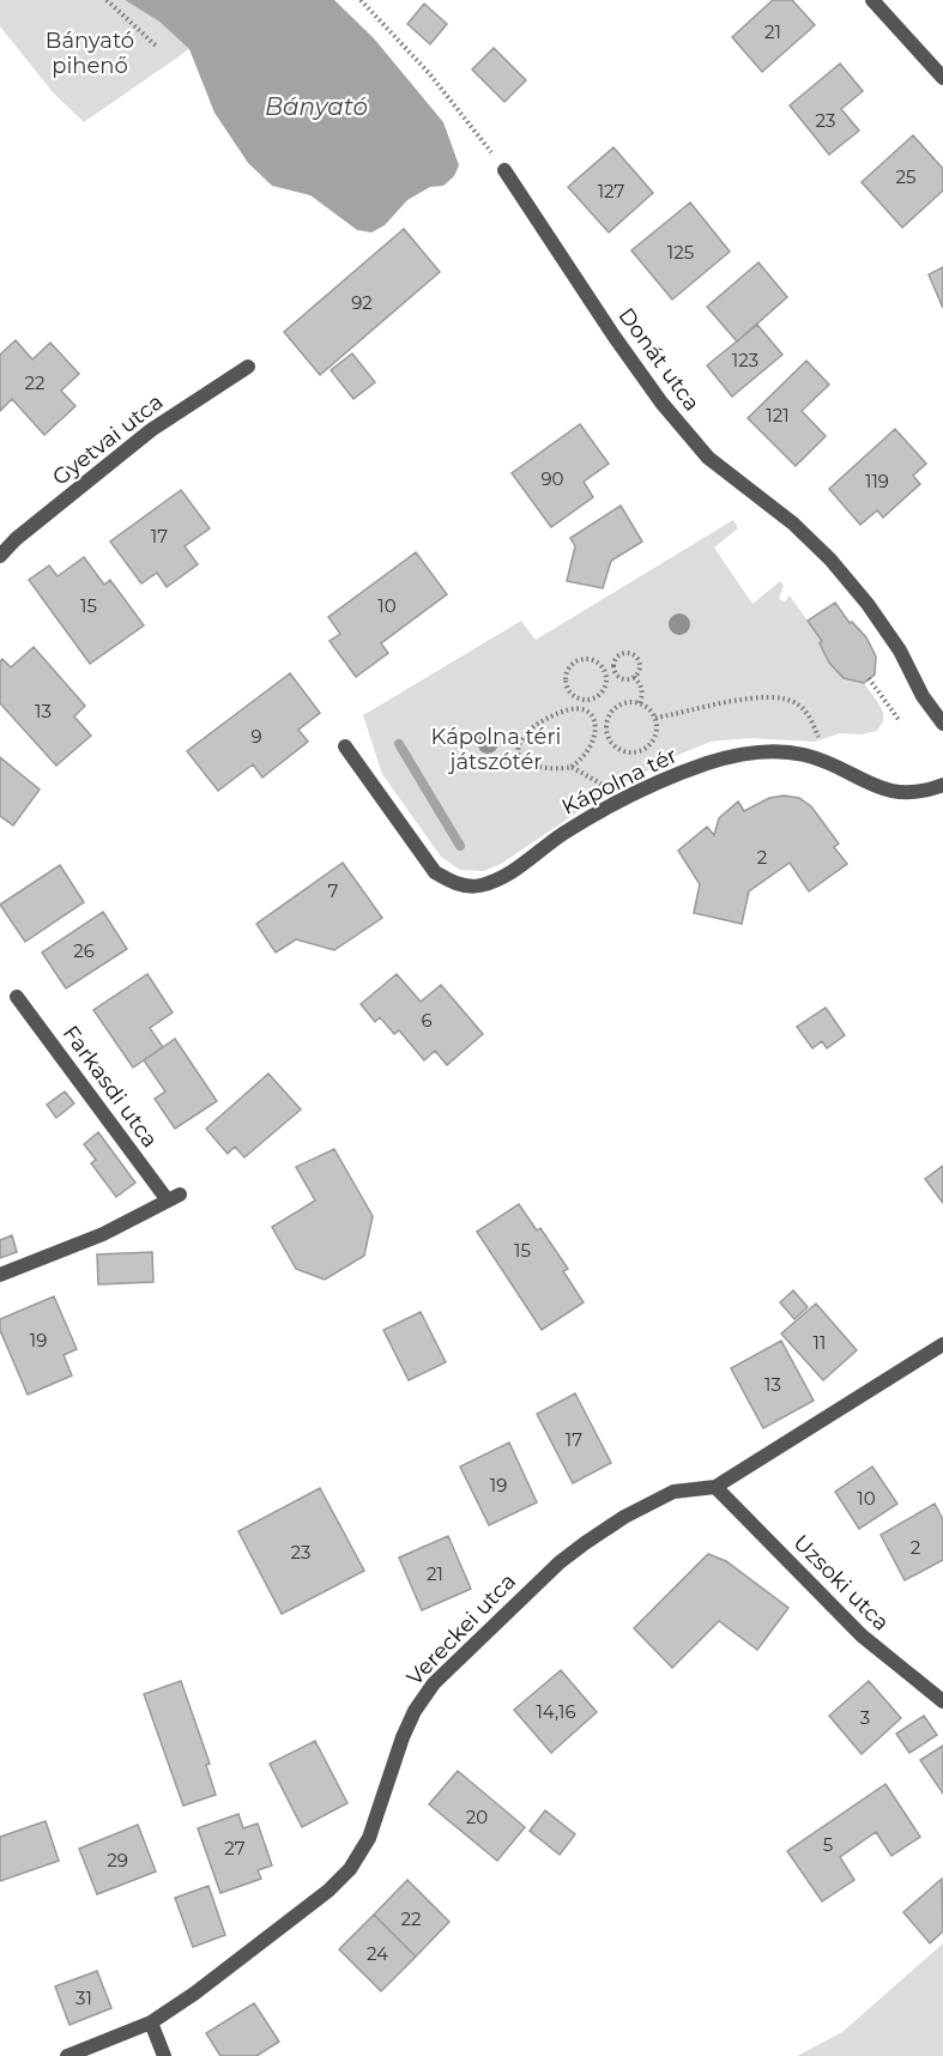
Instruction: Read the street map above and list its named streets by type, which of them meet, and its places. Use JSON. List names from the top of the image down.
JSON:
{
  "streets": {
    "street": [
      "Donát utca",
      "Gyetvai utca",
      "Kápolna tér",
      "Farkasdi utca",
      "Uzsoki utca",
      "Vereckei utca"
    ]
  },
  "crossings": [
    ["Uzsoki utca", "Vereckei utca"]
  ],
  "water": ["Bányató"],
  "parks": ["Bányató pihenő", "Kápolna téri játszótér"],
  "house_numbers": [
    "21",
    "23",
    "25",
    "127",
    "125",
    "92",
    "123",
    "22",
    "121",
    "90",
    "119",
    "17",
    "15",
    "10",
    "13",
    "9",
    "2",
    "7",
    "26",
    "6",
    "15",
    "19",
    "11",
    "13",
    "17",
    "19",
    "10",
    "2",
    "23",
    "21",
    "14,16",
    "3",
    "20",
    "5",
    "27",
    "29",
    "22",
    "24",
    "31"
  ]
}
